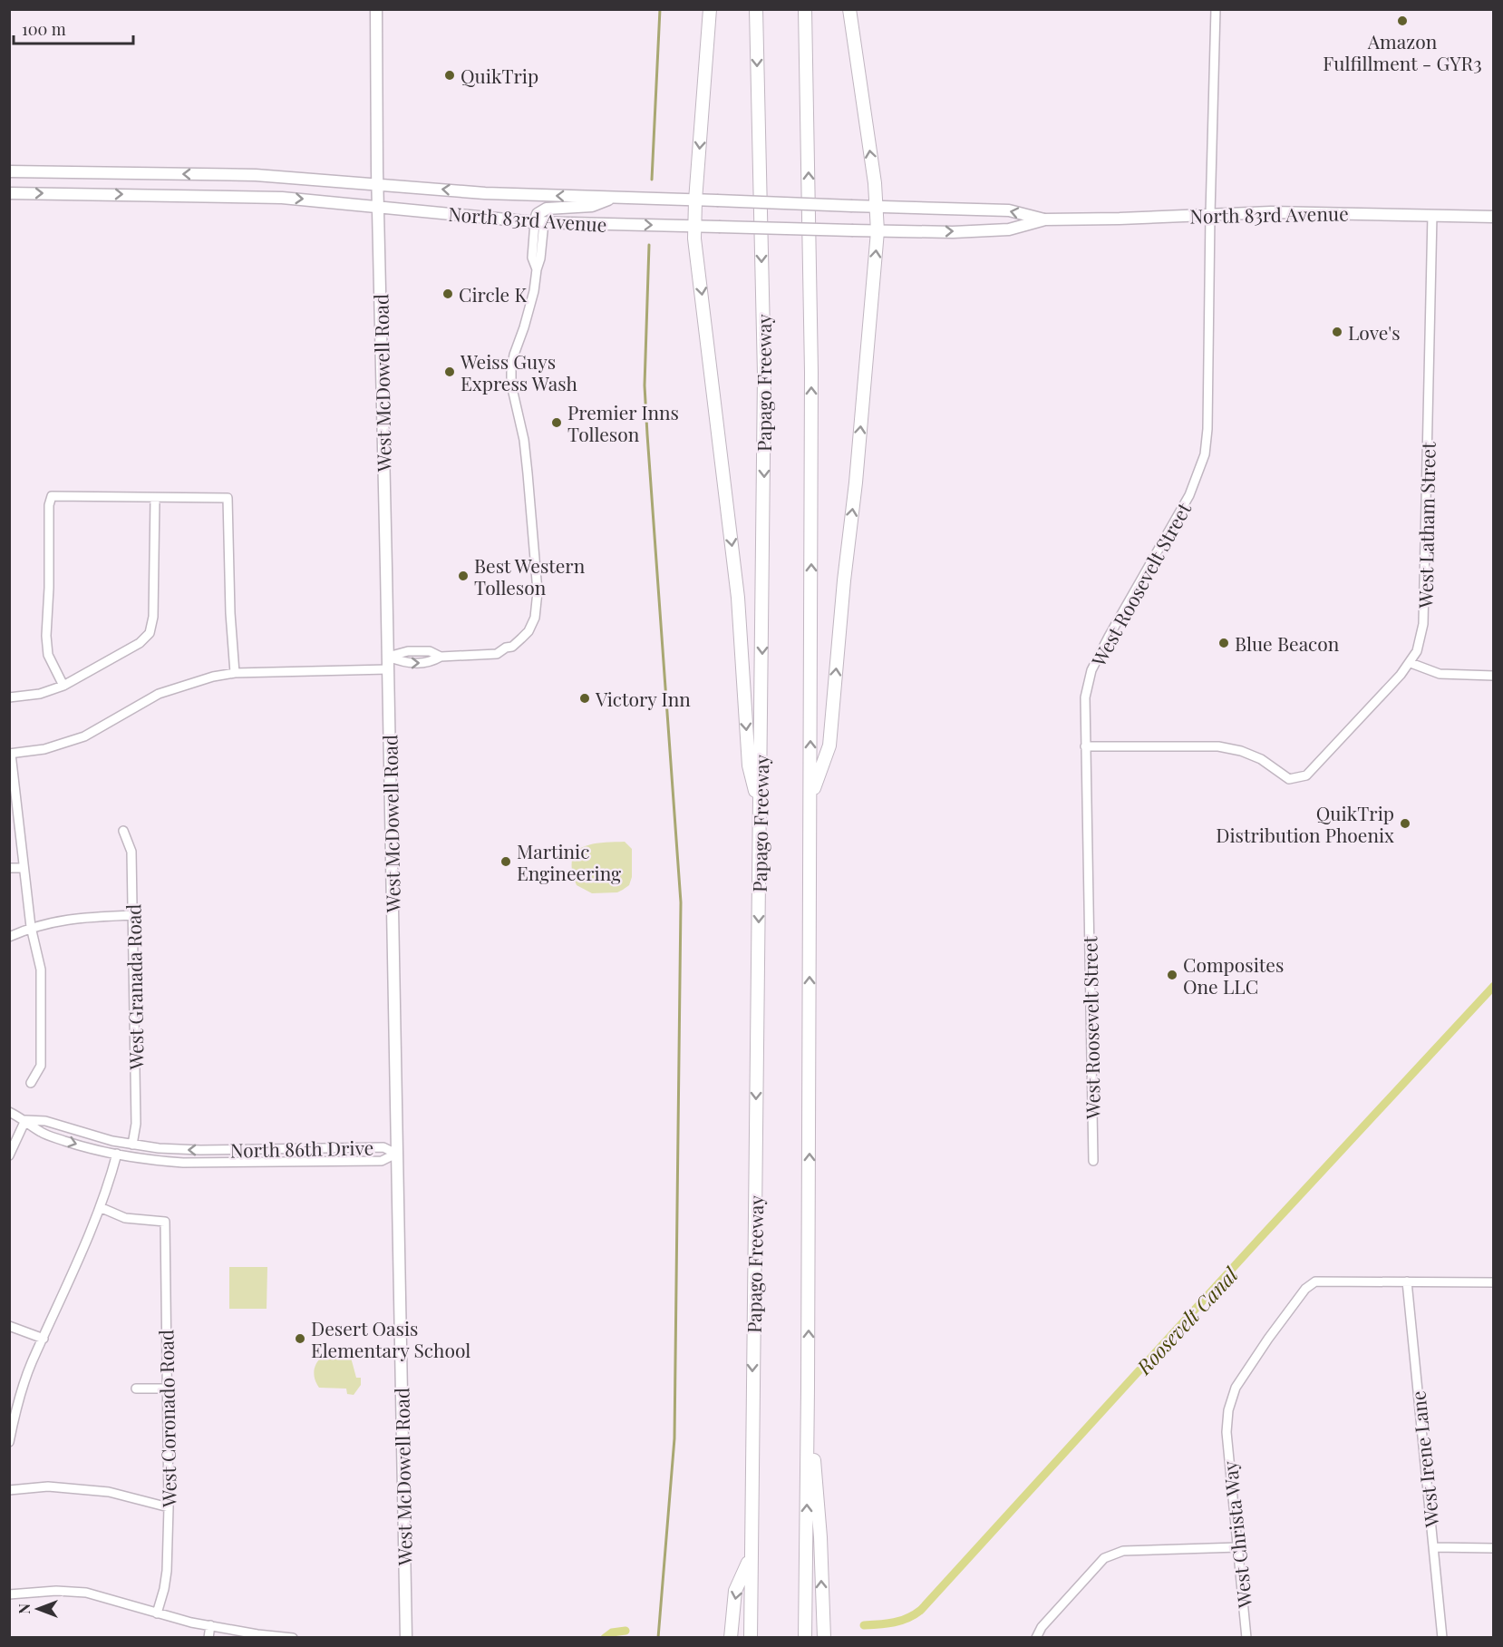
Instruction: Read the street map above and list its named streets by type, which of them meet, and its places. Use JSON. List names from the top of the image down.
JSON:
{
  "streets": {
    "highway": ["Papago Freeway"],
    "main road": ["North 83rd Avenue", "West McDowell Road"],
    "street": [
      "West Latham Street",
      "West Roosevelt Street",
      "West Granada Road",
      "North 86th Drive",
      "West Coronado Road",
      "West Irene Lane",
      "West Christa Way"
    ]
  },
  "crossings": [
    ["North 83rd Avenue", "West McDowell Road"],
    ["North 83rd Avenue", "West Latham Street"],
    ["North 83rd Avenue", "West Roosevelt Street"],
    ["West McDowell Road", "North 86th Drive"],
    ["West Latham Street", "West Roosevelt Street"],
    ["West Granada Road", "North 86th Drive"],
    ["West Irene Lane", "West Christa Way"]
  ],
  "water": ["Roosevelt Canal"],
  "places": [
    "Amazon Fulfillment - GYR3",
    "QuikTrip",
    "Circle K",
    "Love's",
    "Weiss Guys Express Wash",
    "Premier Inns Tolleson",
    "Best Western Tolleson",
    "Blue Beacon",
    "Victory Inn",
    "QuikTrip Distribution Phoenix",
    "Martinic Engineering",
    "Composites One LLC",
    "Desert Oasis Elementary School"
  ],
  "scale_bar": "100 m",
  "north": "left"
}
